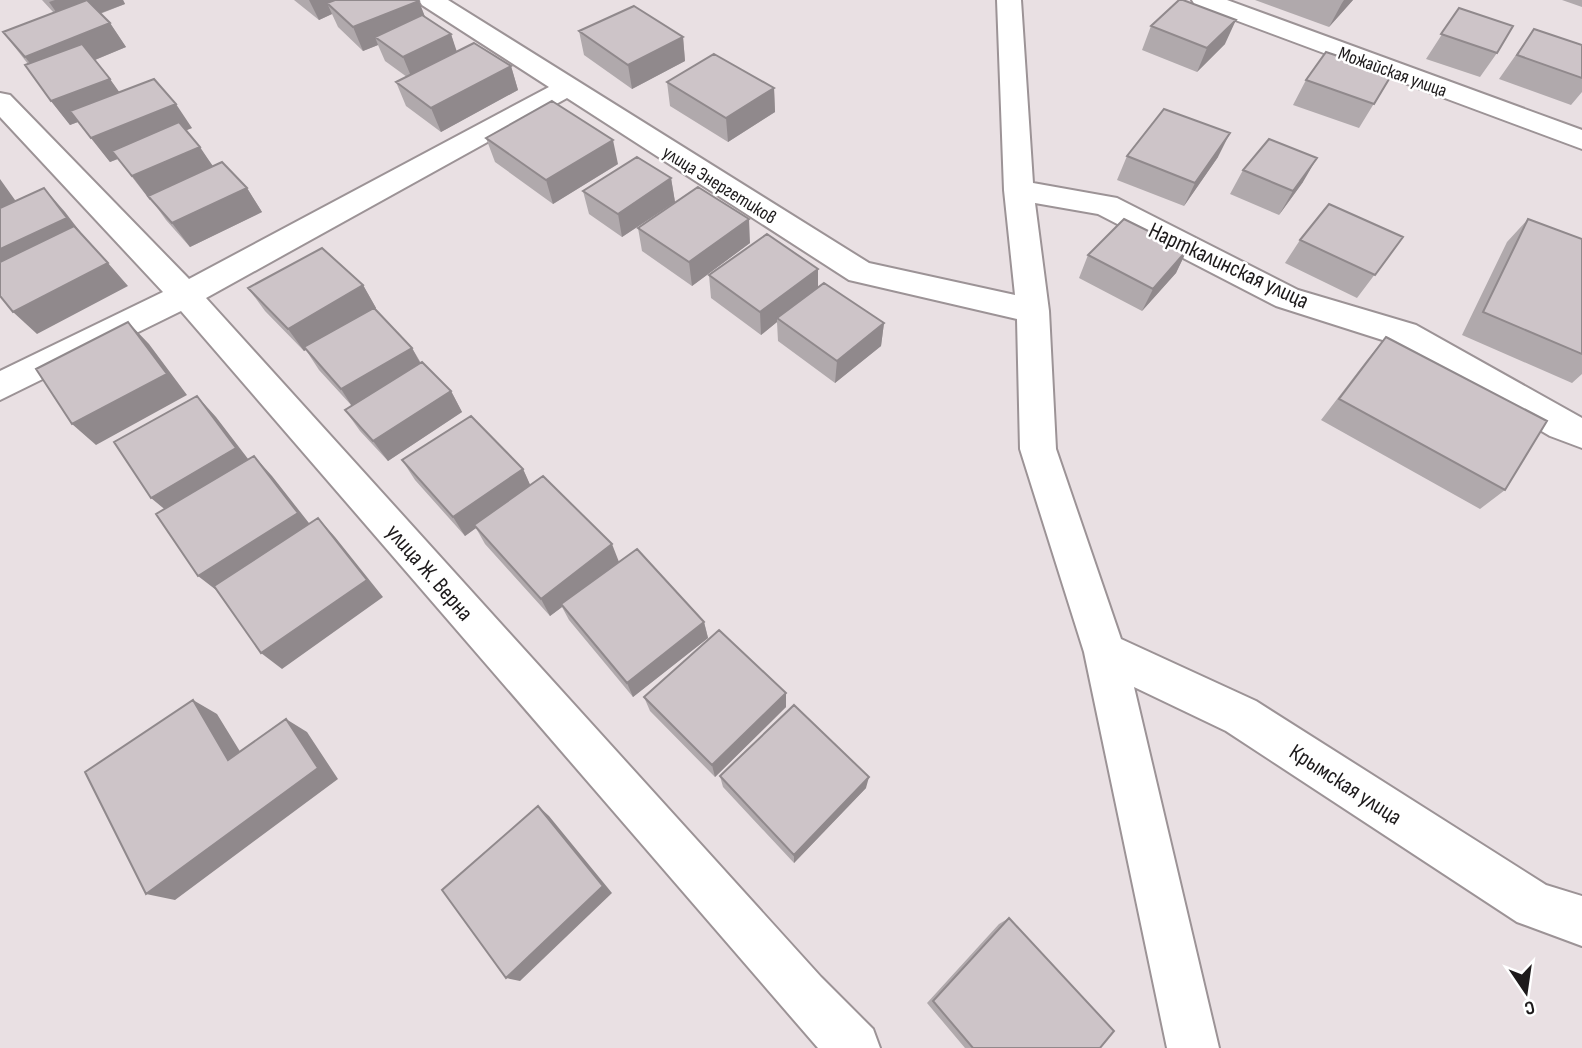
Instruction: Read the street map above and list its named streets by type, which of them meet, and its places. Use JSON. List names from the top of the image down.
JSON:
{
  "streets": {
    "street": [
      "Можайская улица",
      "улица Энергетиков",
      "Нарткалинская улица",
      "улица Ж. Верна",
      "Крымская улица"
    ]
  },
  "north": "bottom"
}
